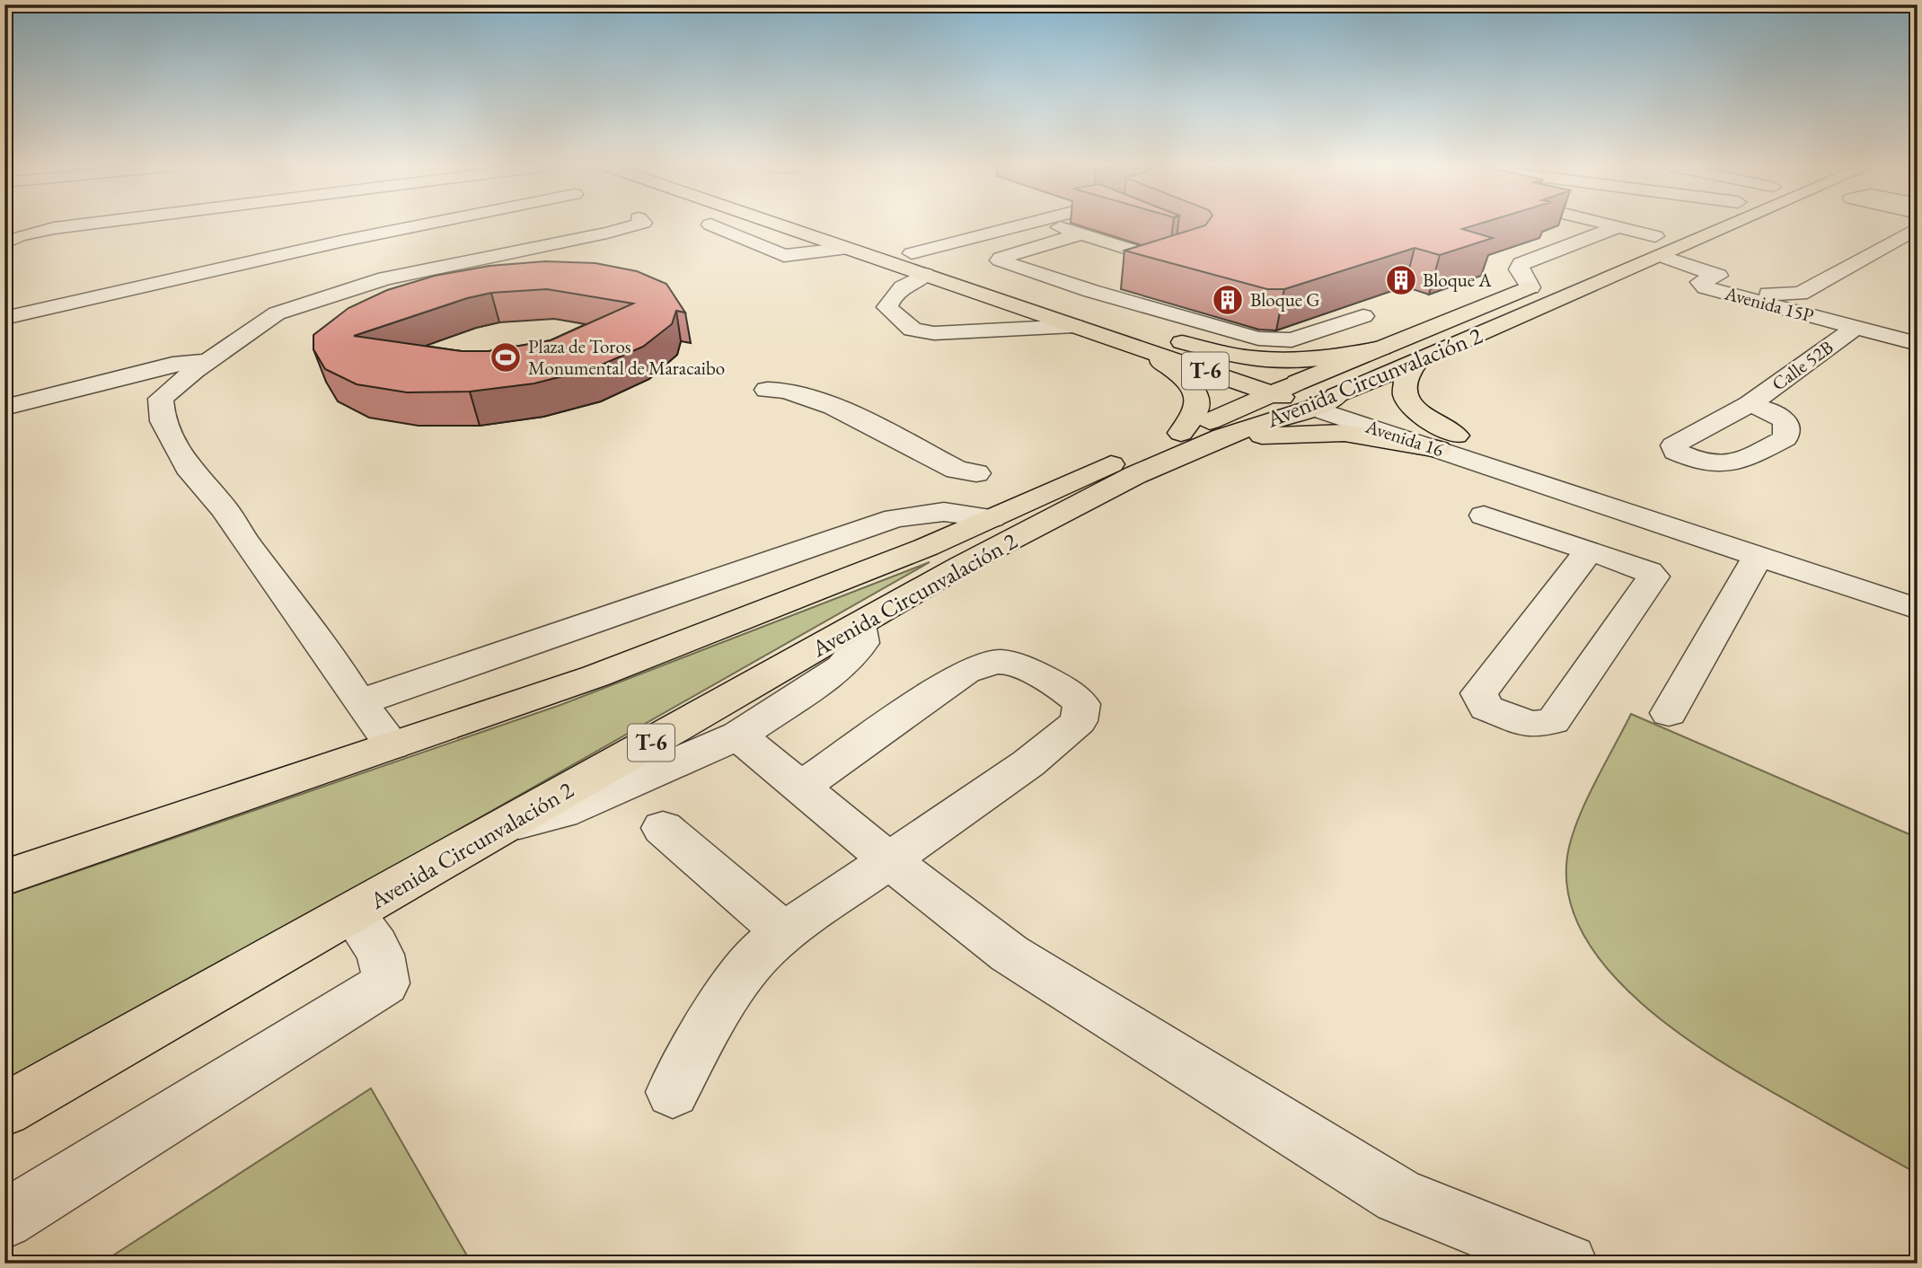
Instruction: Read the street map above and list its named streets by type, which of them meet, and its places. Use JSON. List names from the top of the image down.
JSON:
{
  "streets": {
    "main road": ["T-6", "Avenida Circunvalación 2", "Avenida 16"],
    "street": ["Avenida 15P", "Calle 52B"]
  },
  "crossings": [
    ["Avenida 15P", "Calle 52B"],
    ["Avenida 15P", "Avenida Circunvalación 2"],
    ["Avenida Circunvalación 2", "Avenida 16"]
  ],
  "places": {
    "building": ["Bloque A", "Bloque G"],
    "sports": ["Plaza de Toros Monumental de Maracaibo"]
  }
}
